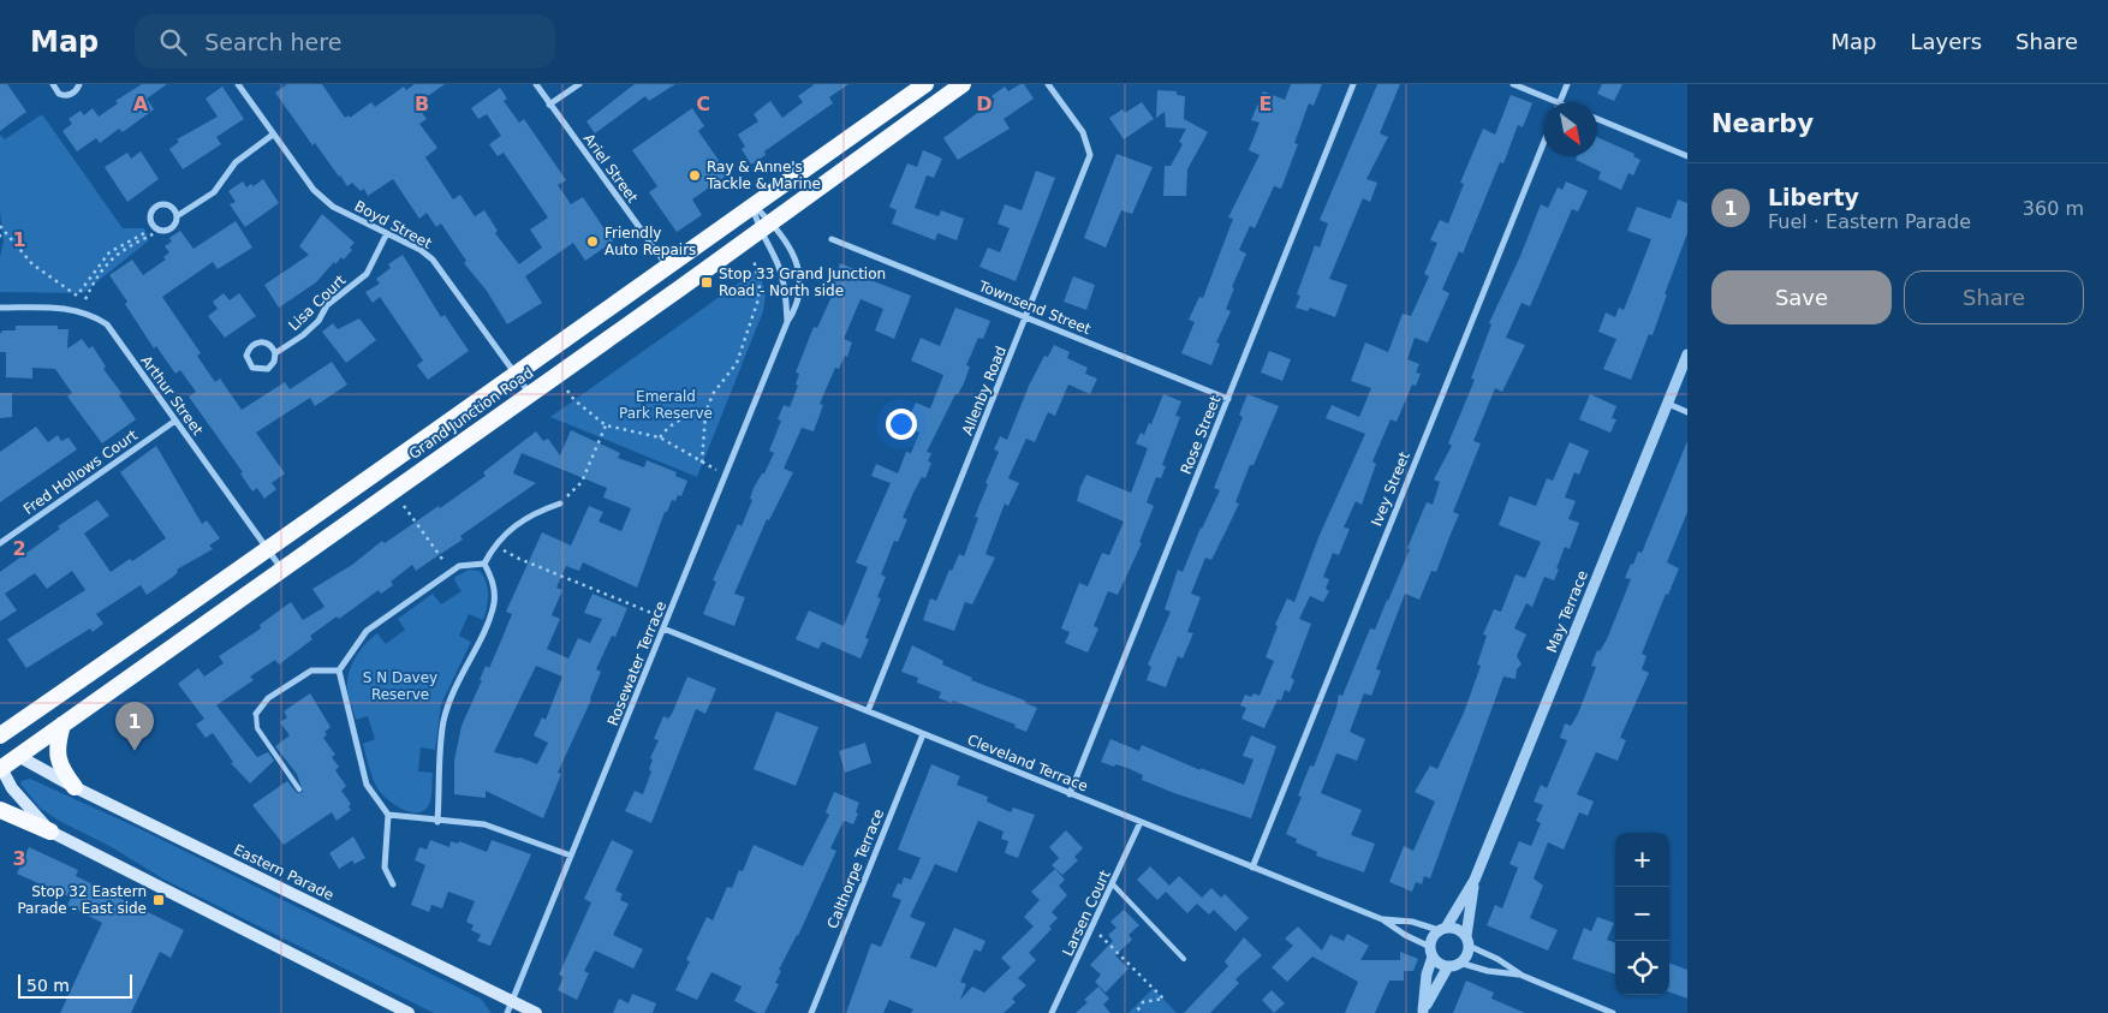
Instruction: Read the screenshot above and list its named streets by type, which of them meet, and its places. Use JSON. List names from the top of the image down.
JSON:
{
  "streets": {
    "highway": ["Grand Junction Road"],
    "main road": ["Eastern Parade"],
    "street": [
      "Ariel Street",
      "Boyd Street",
      "Lisa Court",
      "Townsend Street",
      "Allenby Road",
      "Arthur Street",
      "Rose Street",
      "Fred Hollows Court",
      "Ivey Street",
      "May Terrace",
      "Rosewater Terrace",
      "Cleveland Terrace",
      "Calthorpe Terrace",
      "Larsen Court"
    ]
  },
  "crossings": [
    ["Ariel Street", "Grand Junction Road"],
    ["Boyd Street", "Lisa Court"],
    ["Boyd Street", "Grand Junction Road"],
    ["Townsend Street", "Allenby Road"],
    ["Townsend Street", "Rose Street"],
    ["Allenby Road", "Cleveland Terrace"],
    ["Arthur Street", "Grand Junction Road"],
    ["Arthur Street", "Fred Hollows Court"],
    ["Grand Junction Road", "Rosewater Terrace"],
    ["Grand Junction Road", "Eastern Parade"],
    ["Rose Street", "Cleveland Terrace"],
    ["Ivey Street", "Cleveland Terrace"],
    ["May Terrace", "Cleveland Terrace"],
    ["Rosewater Terrace", "Cleveland Terrace"],
    ["Rosewater Terrace", "Eastern Parade"],
    ["Cleveland Terrace", "Calthorpe Terrace"],
    ["Cleveland Terrace", "Larsen Court"]
  ],
  "parks": ["Emerald Park Reserve", "S N Davey Reserve"],
  "places": {
    "other": ["Ray & Anne's Tackle & Marine", "Friendly Auto Repairs"],
    "transit": ["Stop 33 Grand Junction Road - North side", "Stop 32 Eastern Parade - East side"]
  },
  "scale_bar": "50 m",
  "north": "bottom right",
  "page": {
    "header": "Map",
    "search": "Search here",
    "nav": ["Map", "Layers", "Share"],
    "heading": "Nearby",
    "list": [
      {
        "mark": "1",
        "name": "Liberty",
        "note": "Fuel · Eastern Parade",
        "value": "360 m"
      }
    ],
    "buttons": ["Save", "Share"],
    "pins": "1",
    "map_buttons": ["+", "−"],
    "scale": "50 m"
  },
  "grid": {
    "columns": [
      "A",
      "B",
      "C",
      "D",
      "E"
    ],
    "rows": ["1", "2", "3"]
  }
}
